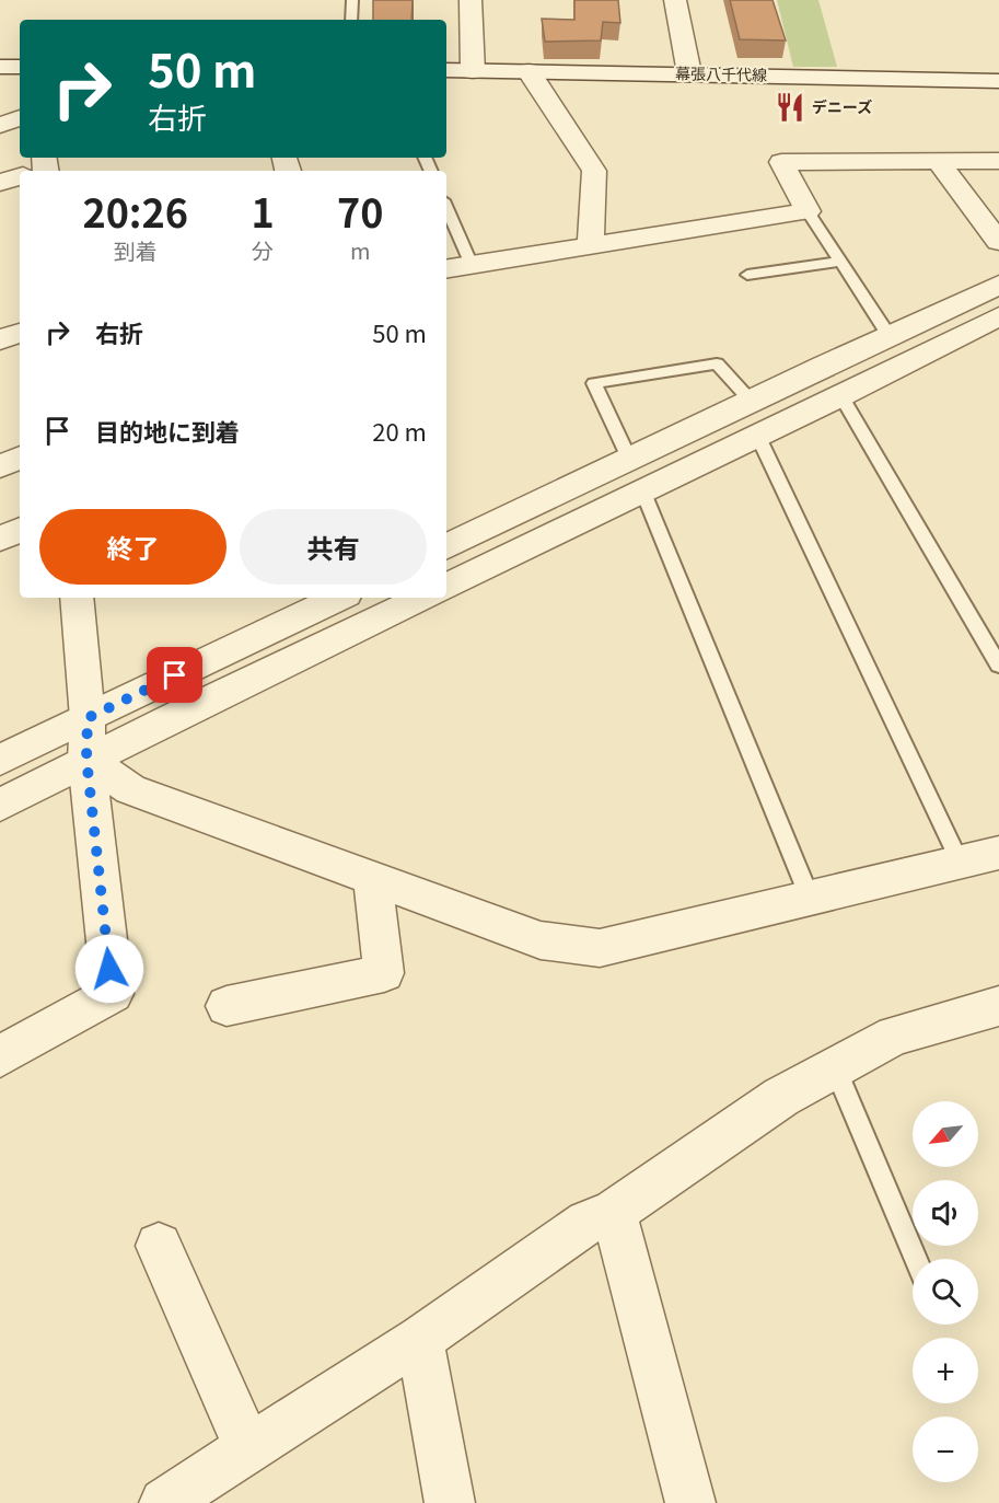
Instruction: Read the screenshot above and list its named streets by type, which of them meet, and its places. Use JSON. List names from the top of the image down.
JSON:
{
  "streets": {
    "street": ["幕張八千代線"]
  },
  "places": {
    "restaurant": ["デニーズ"]
  },
  "north": "bottom left",
  "page": {
    "turn": ["50 m", "右折"],
    "eta": [
      "20:26",
      "到着",
      "1",
      "分",
      "70",
      "m"
    ],
    "list": [
      {
        "name": "右折",
        "value": "50 m"
      },
      {
        "name": "目的地に到着",
        "value": "20 m"
      }
    ],
    "buttons": ["終了", "共有"],
    "map_buttons": ["+", "−"]
  }
}
